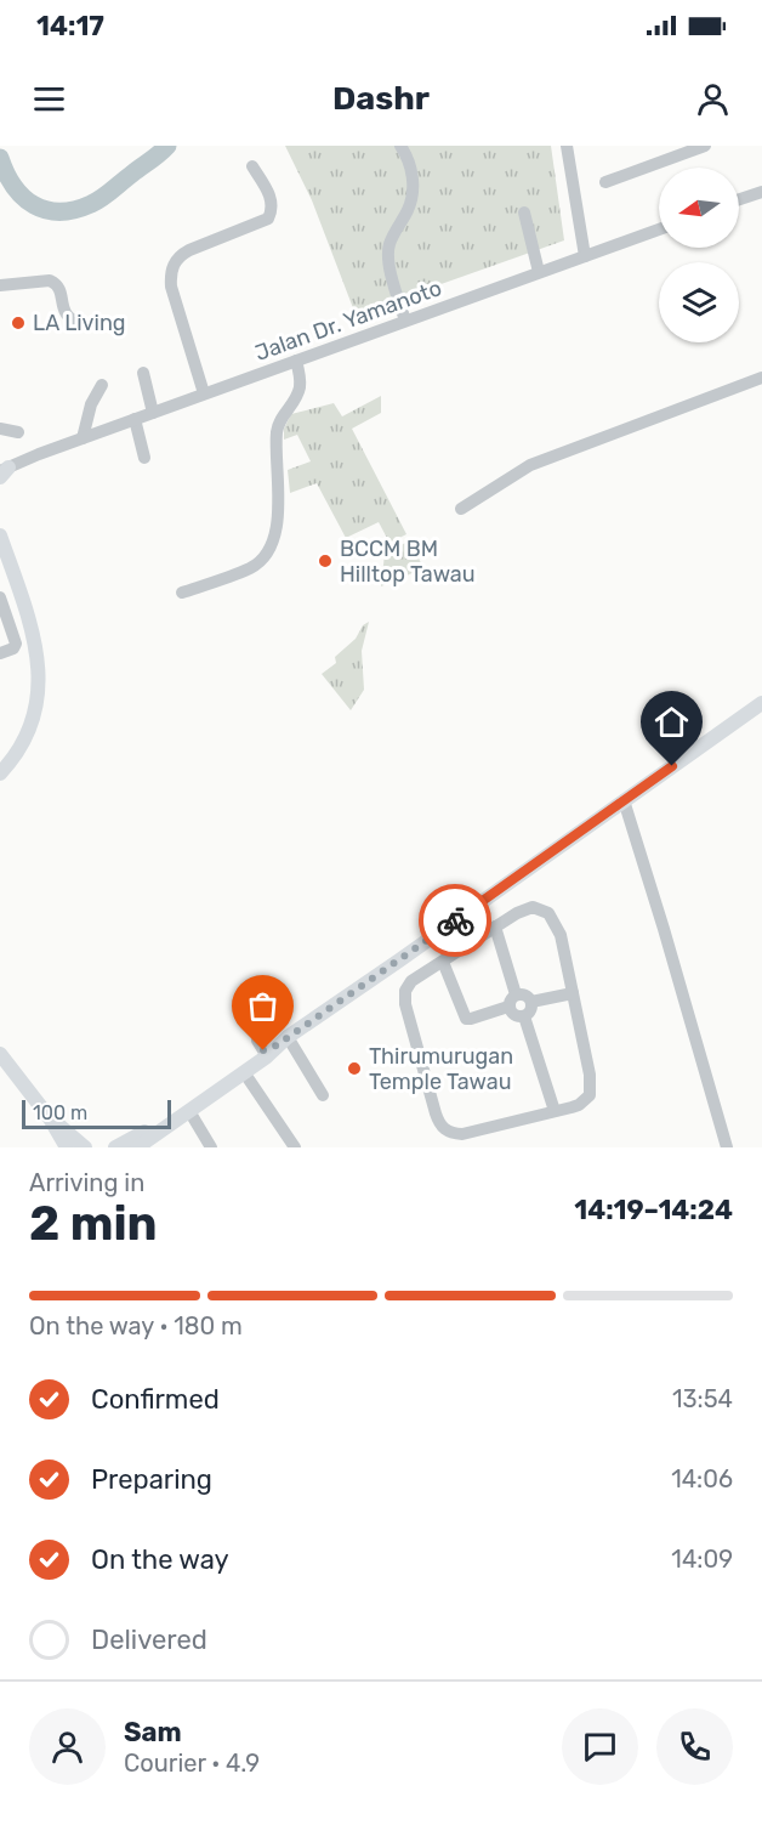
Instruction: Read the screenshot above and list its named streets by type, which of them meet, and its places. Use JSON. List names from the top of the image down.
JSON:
{
  "streets": {
    "street": ["Jalan Dr. Yamanoto"]
  },
  "places": ["LA Living", "BCCM BM Hilltop Tawau", "Thirumurugan Temple Tawau"],
  "scale_bar": "100 m",
  "north": "left",
  "page": {
    "status": "14:17",
    "header": "Dashr",
    "scale": "100 m",
    "heading": ["2 min", "Arriving in", "14:19–14:24"],
    "panel": ["Sam", "Courier · 4.9"],
    "bar": "On the way · 180 m",
    "list": [
      ["Confirmed", "13:54"],
      ["Preparing", "14:06"],
      ["On the way", "14:09"],
      "Delivered"
    ]
  }
}
